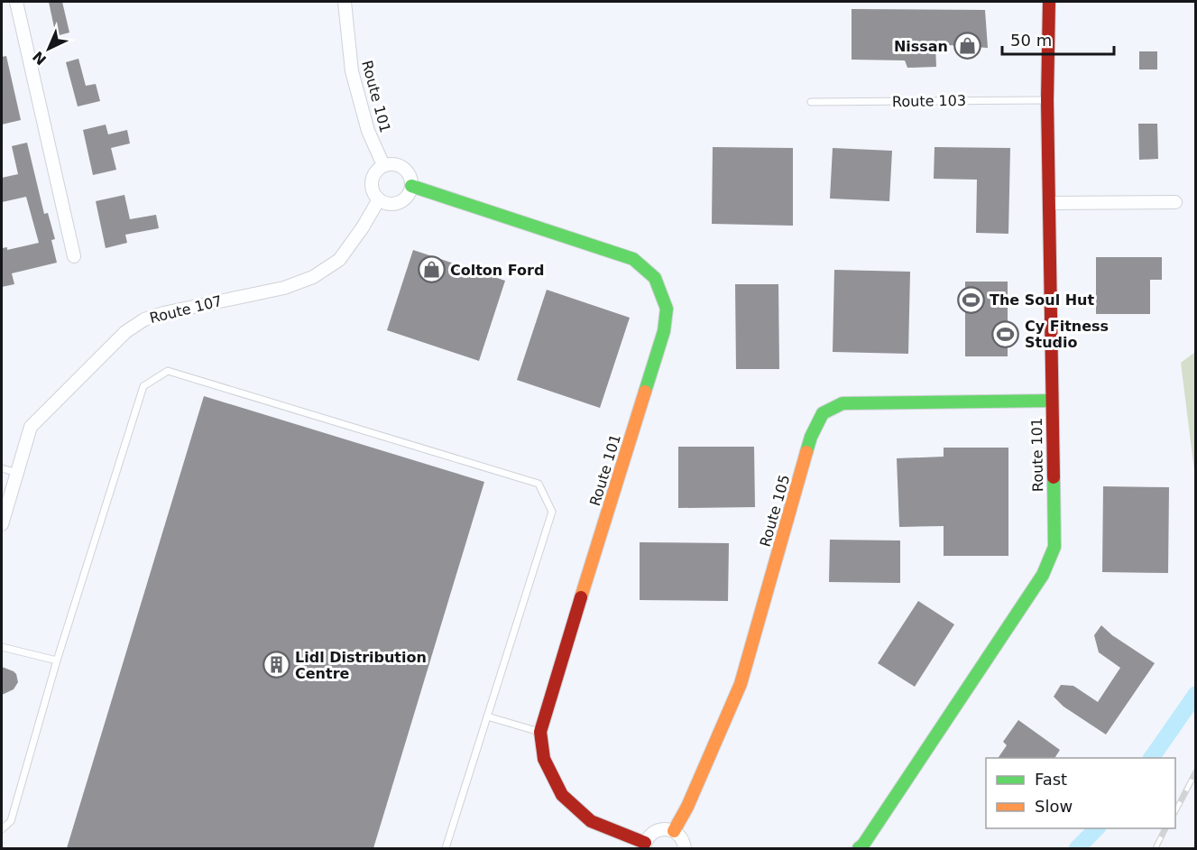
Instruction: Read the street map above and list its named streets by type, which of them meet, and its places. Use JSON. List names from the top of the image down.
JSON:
{
  "streets": {
    "street": ["Route 101", "Route 107", "Route 105"],
    "lane": ["Route 103"]
  },
  "crossings": [
    ["Route 101", "Route 103"],
    ["Route 101", "Route 107"],
    ["Route 101", "Route 105"]
  ],
  "places": {
    "shop": ["Nissan", "Colton Ford"],
    "sports": ["The Soul Hut", "Cy Fitness Studio"],
    "building": ["Lidl Distribution Centre"]
  },
  "legend": ["Fast", "Slow"],
  "scale_bar": "50 m",
  "north": "bottom left"
}
